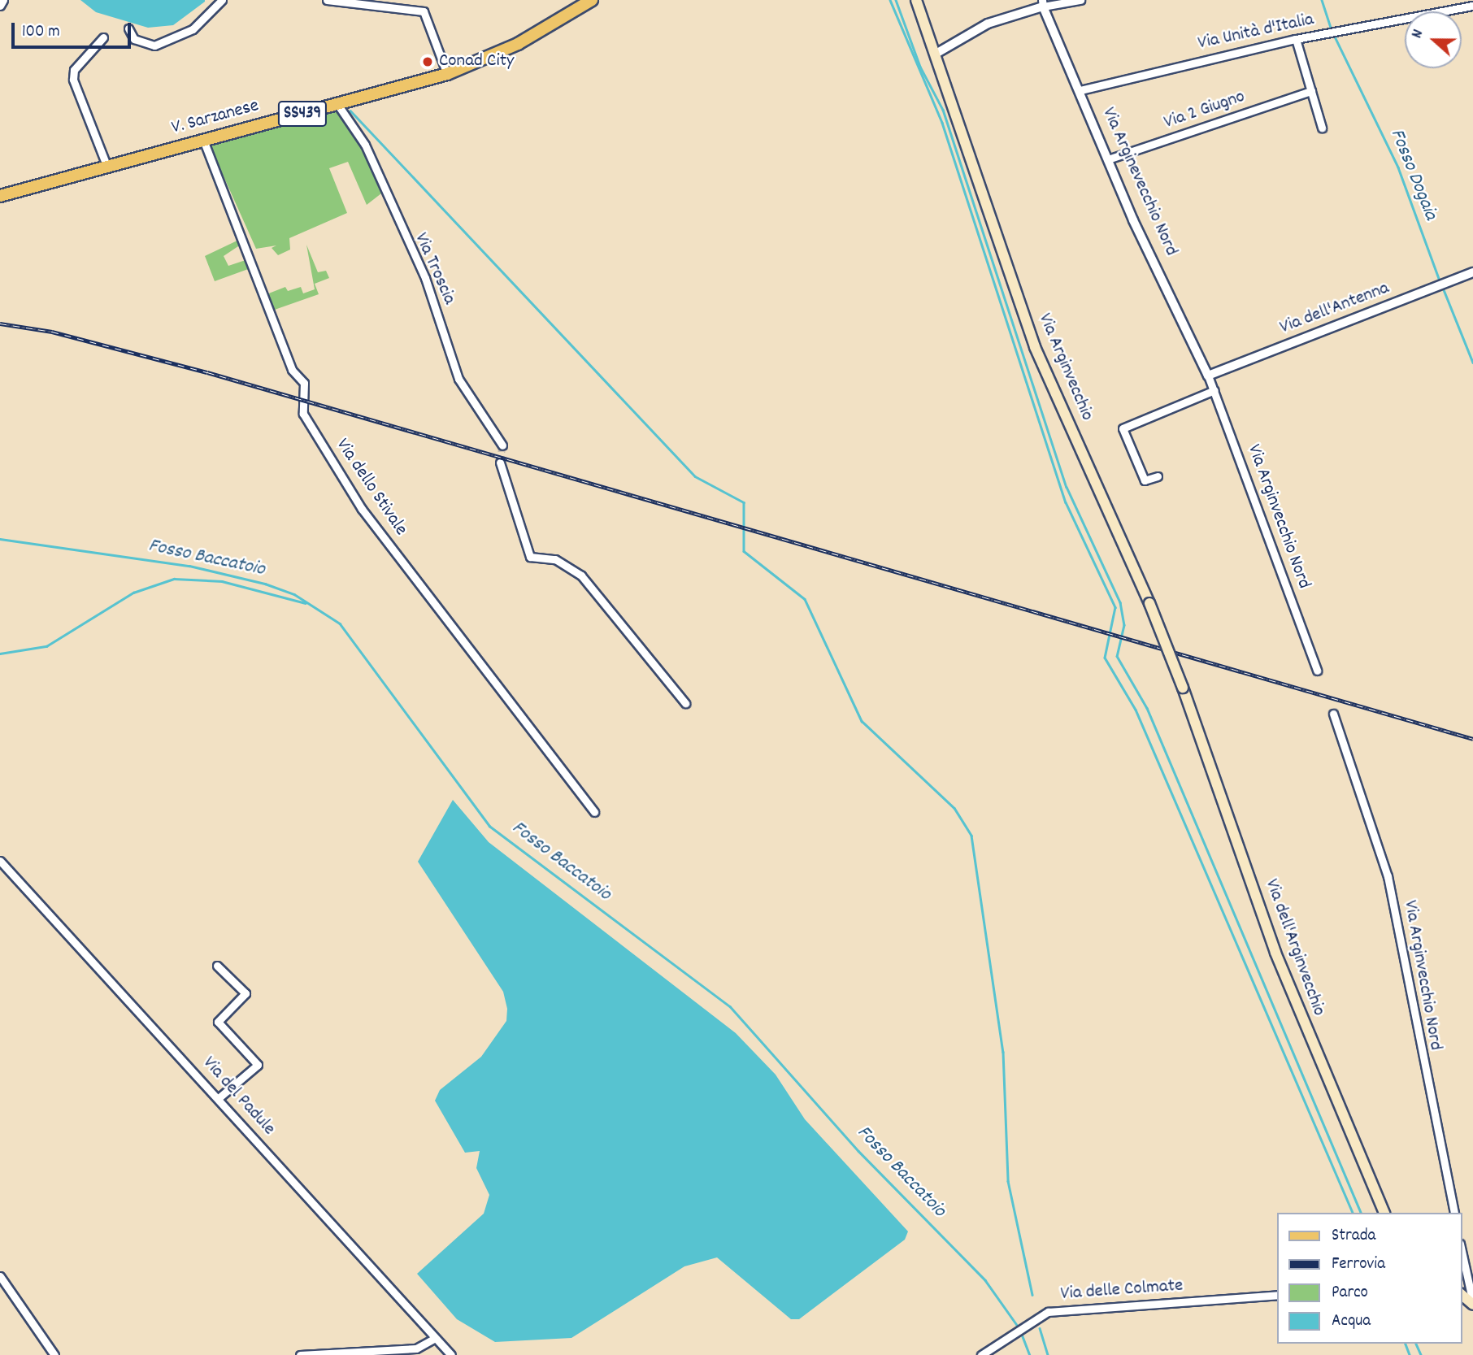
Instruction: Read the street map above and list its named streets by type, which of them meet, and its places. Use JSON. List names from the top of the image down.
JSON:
{
  "streets": {
    "main road": [
      "SS439",
      "V. Sarzanese",
      "Via Arginvecchio",
      "Via dell'Arginvecchio"
    ],
    "street": [
      "Via Unità d'Italia",
      "Via 2 Giugno",
      "Via Arginevecchio Nord",
      "Via Troscia",
      "Via dell'Antenna",
      "Via dello Stivale",
      "Via Arginvecchio Nord",
      "Via del Padule",
      "Via delle Colmate"
    ]
  },
  "crossings": [
    ["Via Unità d'Italia", "Via Arginevecchio Nord"],
    ["Via 2 Giugno", "Via Arginevecchio Nord"],
    ["V. Sarzanese", "Via Troscia"],
    ["V. Sarzanese", "Via dello Stivale"],
    ["Via Arginevecchio Nord", "Via dell'Antenna"],
    ["Via Arginevecchio Nord", "Via Arginvecchio Nord"],
    ["Via dell'Antenna", "Via Arginvecchio Nord"],
    ["Via Arginvecchio", "Via dell'Arginvecchio"]
  ],
  "water": ["Fosso Dogaia", "Fosso Baccatoio"],
  "places": ["Conad City"],
  "legend": [
    "Strada",
    "Ferrovia",
    "Parco",
    "Acqua"
  ],
  "scale_bar": "100 m",
  "north": "left"
}
